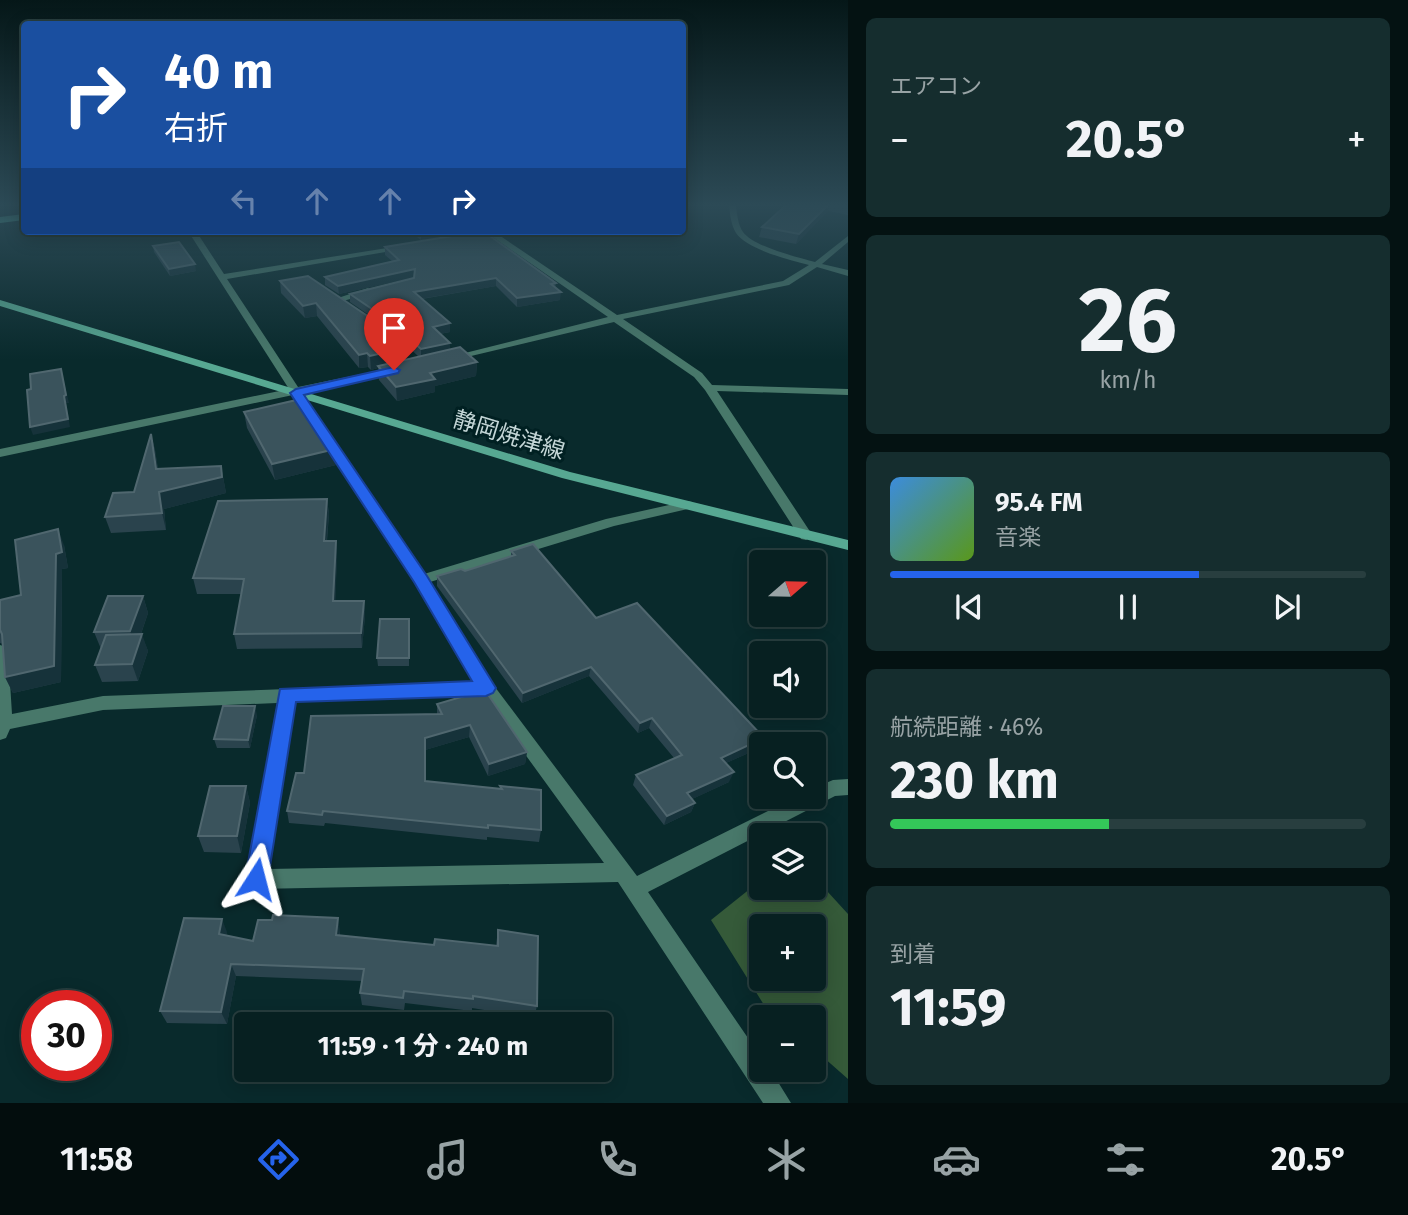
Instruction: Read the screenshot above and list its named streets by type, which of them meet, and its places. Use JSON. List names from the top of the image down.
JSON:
{
  "streets": {
    "main road": ["静岡焼津線"]
  },
  "north": "right",
  "page": {
    "tile": [
      "エアコン",
      ["26", "km/h"],
      ["航続距離 · 46%", "230 km"],
      ["到着", "11:59"]
    ],
    "turn": ["40 m", "右折"],
    "heat": ["−", "20.5°", "+"],
    "song": ["95.4 FM", "音楽"],
    "map_buttons": ["+", "−"],
    "limit": "30",
    "trip": "11:59 · 1 分 · 240 m",
    "tabs": ["11:58", "20.5°"]
  }
}
